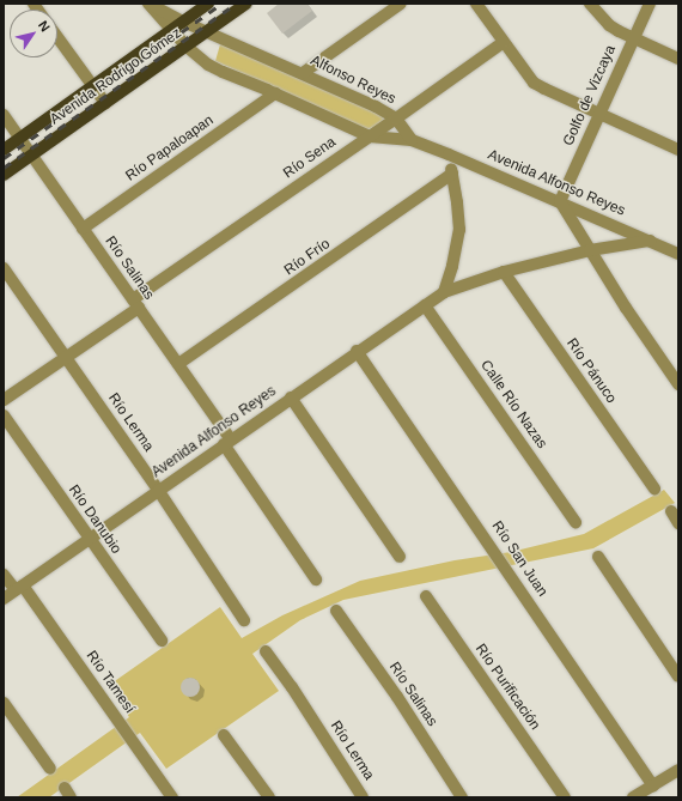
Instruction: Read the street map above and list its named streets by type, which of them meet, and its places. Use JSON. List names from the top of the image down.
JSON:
{
  "streets": {
    "main road": ["Avenida Rodrigo Gómez"],
    "street": [
      "Alfonso Reyes",
      "Golfo de Vizcaya",
      "Río Papaloapan",
      "Río Sena",
      "Avenida Alfonso Reyes",
      "Río Frío",
      "Río Salinas",
      "Río Pánuco",
      "Calle Río Nazas",
      "Río Lerma",
      "Río Danubio",
      "Río San Juan",
      "Río Tamesí",
      "Río Purificación"
    ]
  },
  "crossings": [
    ["Avenida Rodrigo Gómez", "Alfonso Reyes"],
    ["Avenida Rodrigo Gómez", "Río Salinas"],
    ["Alfonso Reyes", "Río Sena"],
    ["Alfonso Reyes", "Avenida Alfonso Reyes"],
    ["Golfo de Vizcaya", "Avenida Alfonso Reyes"],
    ["Río Papaloapan", "Río Salinas"],
    ["Río Sena", "Río Salinas"],
    ["Río Sena", "Río Lerma"],
    ["Avenida Alfonso Reyes", "Río Salinas"],
    ["Avenida Alfonso Reyes", "Río Pánuco"],
    ["Avenida Alfonso Reyes", "Calle Río Nazas"],
    ["Avenida Alfonso Reyes", "Río Lerma"],
    ["Avenida Alfonso Reyes", "Río Danubio"],
    ["Avenida Alfonso Reyes", "Río San Juan"],
    ["Avenida Alfonso Reyes", "Río Tamesí"],
    ["Río Frío", "Río Salinas"]
  ],
  "north": "top right"
}
